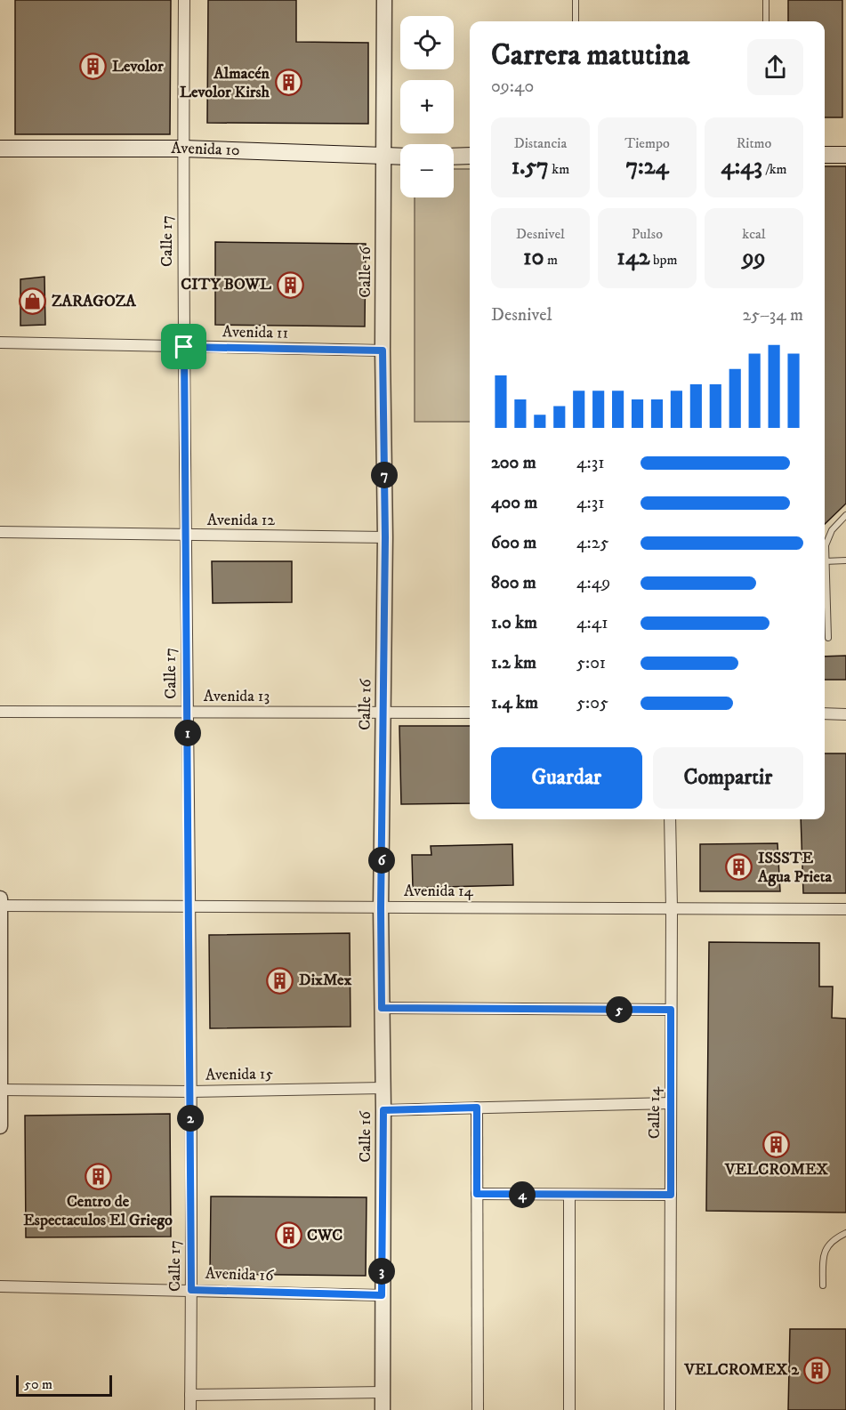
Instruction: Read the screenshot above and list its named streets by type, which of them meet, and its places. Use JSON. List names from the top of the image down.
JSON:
{
  "streets": {
    "main road": ["Avenida 10"],
    "street": [
      "Calle 17",
      "Calle 16",
      "Avenida 11",
      "Avenida 12",
      "Avenida 13",
      "Avenida 14",
      "Avenida 15",
      "Calle 14",
      "Avenida 16"
    ]
  },
  "crossings": [
    ["Avenida 10", "Calle 17"],
    ["Avenida 10", "Calle 16"],
    ["Calle 17", "Avenida 11"],
    ["Calle 17", "Avenida 12"],
    ["Calle 17", "Avenida 13"],
    ["Calle 17", "Avenida 14"],
    ["Calle 17", "Avenida 15"],
    ["Calle 17", "Avenida 16"],
    ["Calle 16", "Avenida 11"],
    ["Calle 16", "Avenida 12"],
    ["Calle 16", "Avenida 13"],
    ["Calle 16", "Avenida 14"],
    ["Calle 16", "Avenida 15"],
    ["Calle 16", "Avenida 16"],
    ["Avenida 14", "Calle 14"]
  ],
  "places": {
    "building": [
      "Levolor",
      "Almacén Levolor Kirsh",
      "CITY BOWL",
      "ISSSTE Agua Prieta",
      "DixMex",
      "VELCROMEX",
      "Centro de Espectaculos El Griego",
      "CWC",
      "VELCROMEX 2"
    ],
    "shop": ["ZARAGOZA"]
  },
  "scale_bar": "50 m",
  "page": {
    "map_buttons": ["+", "−"],
    "heading": ["Carrera matutina", "09:40"],
    "stats": [
      ["Distancia", "1.57 km"],
      ["Tiempo", "7:24"],
      ["Ritmo", "4:43 /km"],
      ["Desnivel", "10 m"],
      ["Pulso", "142 bpm"],
      ["kcal", "99"]
    ],
    "chart": ["Desnivel", "25–34 m"],
    "list": [
      {
        "name": "200 m",
        "note": "4:31"
      },
      {
        "name": "400 m",
        "note": "4:31"
      },
      {
        "name": "600 m",
        "note": "4:25"
      },
      {
        "name": "800 m",
        "note": "4:49"
      },
      {
        "name": "1.0 km",
        "note": "4:41"
      },
      {
        "name": "1.2 km",
        "note": "5:01"
      },
      {
        "name": "1.4 km",
        "note": "5:05"
      }
    ],
    "pins": [
      "7",
      "1",
      "6",
      "5",
      "2",
      "4",
      "3"
    ],
    "buttons": ["Guardar", "Compartir"],
    "scale": "50 m"
  }
}
